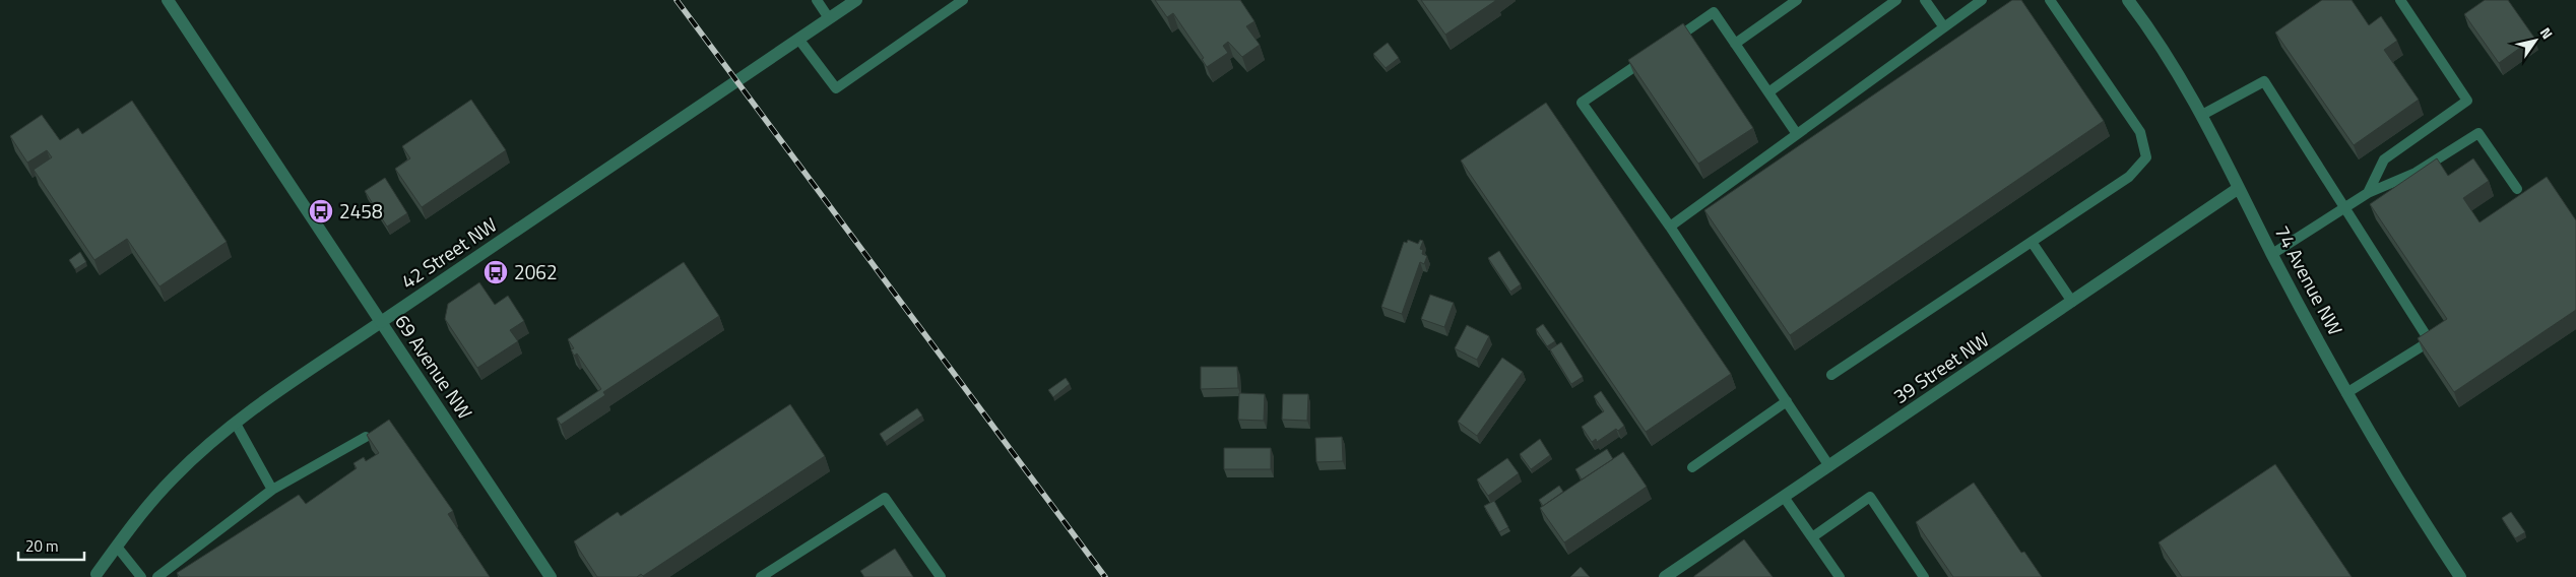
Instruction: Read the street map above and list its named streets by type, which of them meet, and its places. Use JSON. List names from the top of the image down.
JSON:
{
  "streets": {
    "street": [
      "42 Street NW",
      "74 Avenue NW",
      "69 Avenue NW",
      "39 Street NW"
    ]
  },
  "crossings": [
    ["42 Street NW", "69 Avenue NW"],
    ["74 Avenue NW", "39 Street NW"]
  ],
  "places": {
    "bus stop": ["2458", "2062"]
  },
  "scale_bar": "20 m",
  "north": "top right"
}
